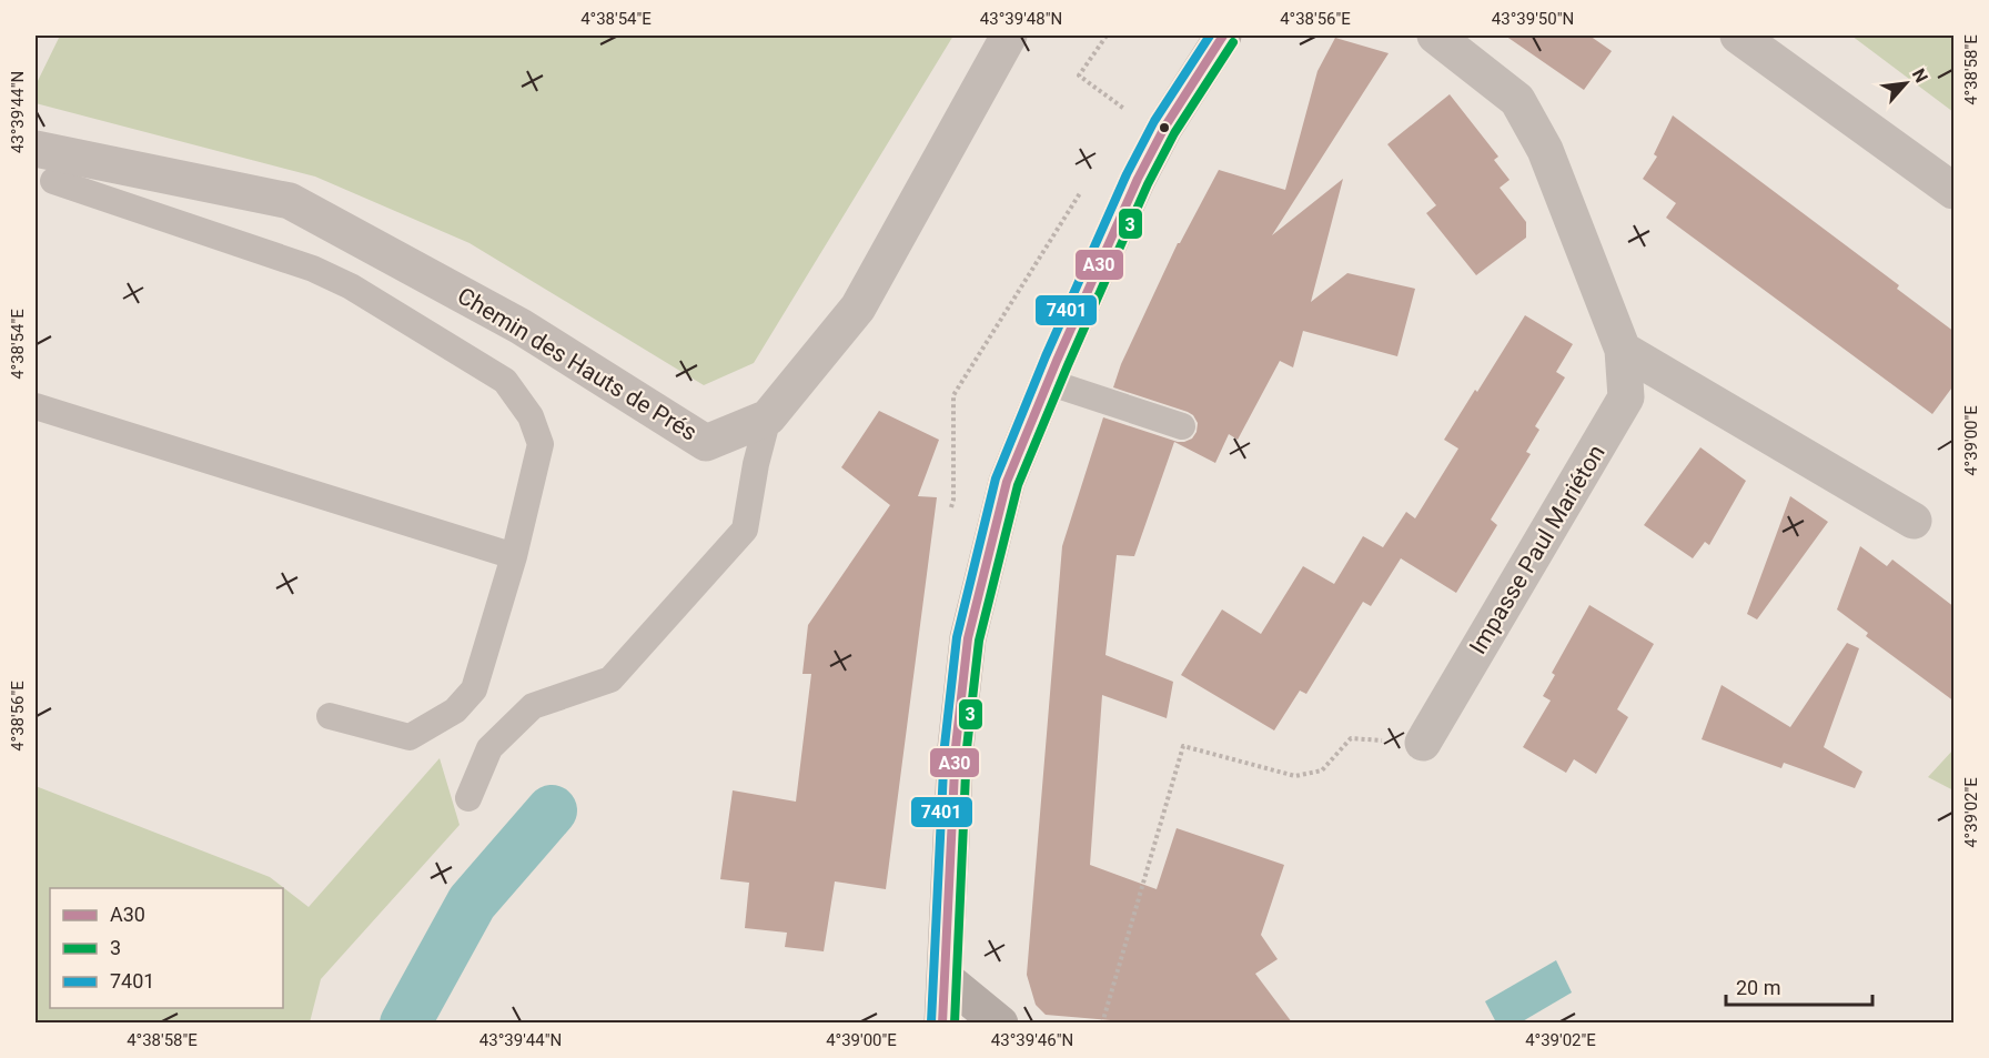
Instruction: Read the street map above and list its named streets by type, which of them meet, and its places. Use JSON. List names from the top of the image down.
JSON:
{
  "streets": {
    "street": ["Chemin des Hauts de Prés", "Impasse Paul Mariéton"]
  },
  "lines": ["transit line A30", "transit line 7401", "transit line 3"],
  "legend": ["A30", "3", "7401"],
  "scale_bar": "20 m",
  "north": "top right",
  "coordinates": [
    "4°38'54\"E",
    "43°39'48\"N",
    "4°38'56\"E",
    "43°39'50\"N",
    "4°38'58\"E",
    "43°39'44\"N",
    "4°39'00\"E",
    "4°39'02\"E",
    "43°39'46\"N"
  ]
}
